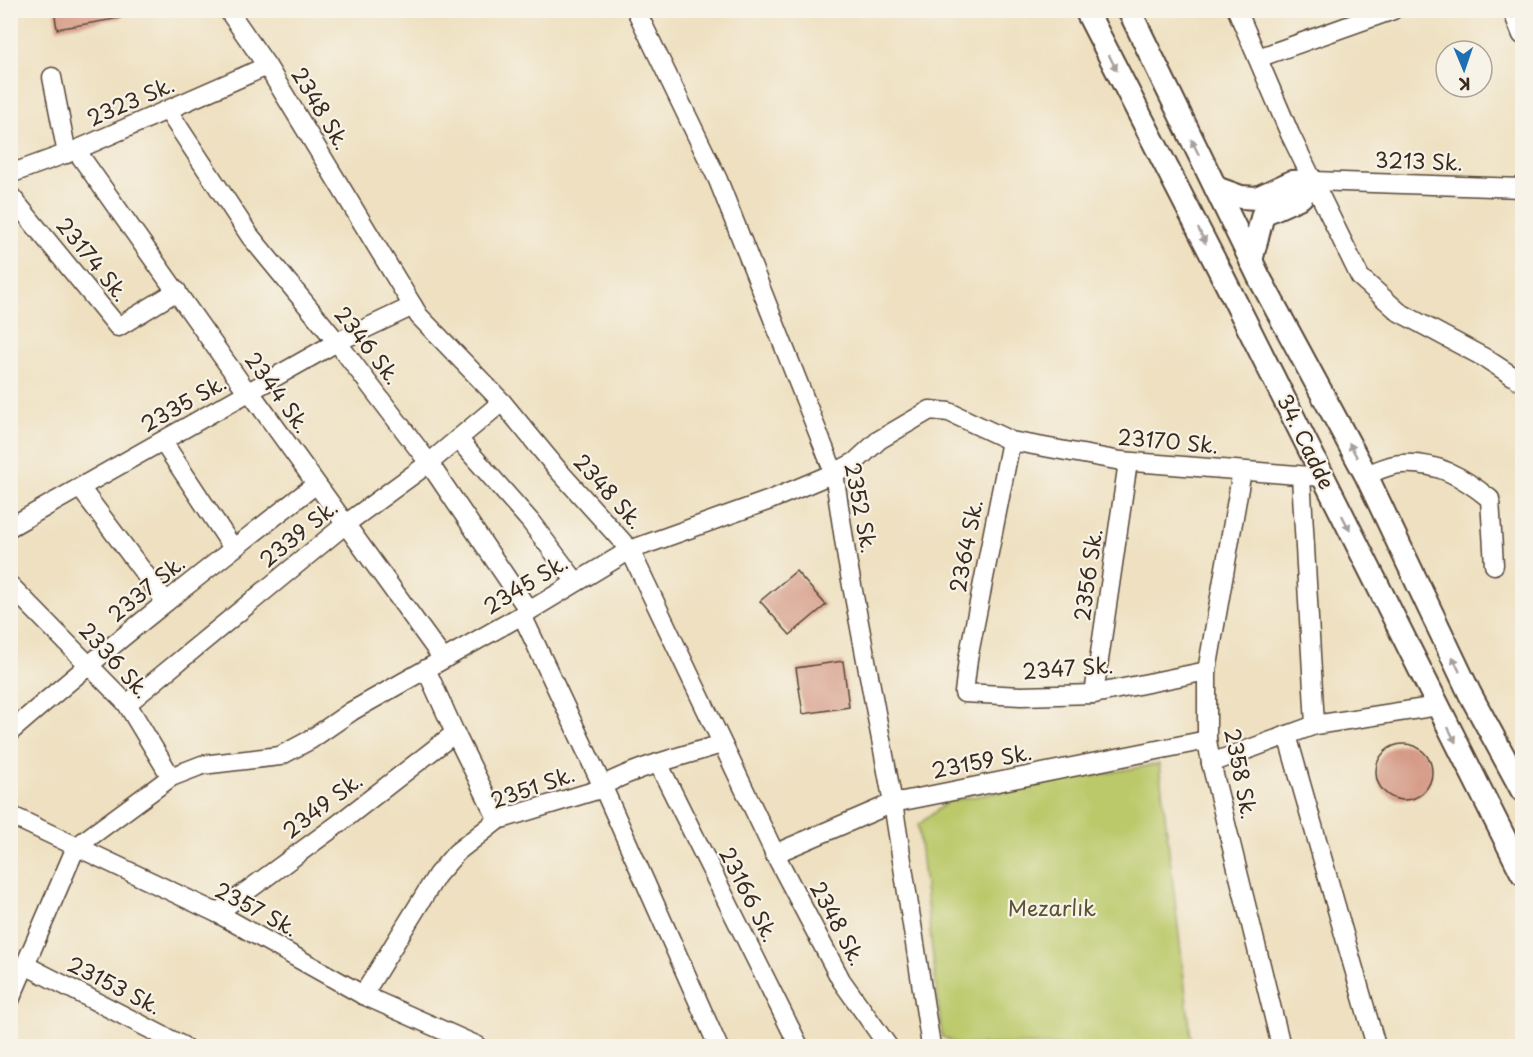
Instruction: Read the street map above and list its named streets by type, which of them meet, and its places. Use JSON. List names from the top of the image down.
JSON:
{
  "streets": {
    "main road": ["34. Cadde"],
    "street": [
      "2323 Sk.",
      "2348 Sk.",
      "3213 Sk.",
      "23174 Sk.",
      "2346 Sk.",
      "2344 Sk.",
      "2335 Sk.",
      "23170 Sk.",
      "2352 Sk.",
      "2339 Sk.",
      "2364 Sk.",
      "2356 Sk.",
      "2345 Sk.",
      "2337 Sk.",
      "2336 Sk.",
      "2347 Sk.",
      "23159 Sk.",
      "2358 Sk.",
      "2351 Sk.",
      "2349 Sk.",
      "23166 Sk.",
      "2357 Sk.",
      "23153 Sk."
    ]
  },
  "crossings": [
    ["2323 Sk.", "2348 Sk."],
    ["2323 Sk.", "2346 Sk."],
    ["2323 Sk.", "2344 Sk."],
    ["2348 Sk.", "2335 Sk."],
    ["2348 Sk.", "2339 Sk."],
    ["2348 Sk.", "2345 Sk."],
    ["2348 Sk.", "23159 Sk."],
    ["2348 Sk.", "2351 Sk."],
    ["23174 Sk.", "2344 Sk."],
    ["2346 Sk.", "2335 Sk."],
    ["2346 Sk.", "2339 Sk."],
    ["2346 Sk.", "2345 Sk."],
    ["2346 Sk.", "2351 Sk."],
    ["2344 Sk.", "2335 Sk."],
    ["2344 Sk.", "2339 Sk."],
    ["2344 Sk.", "2345 Sk."],
    ["2344 Sk.", "2337 Sk."],
    ["23170 Sk.", "34. Cadde"],
    ["23170 Sk.", "2364 Sk."],
    ["23170 Sk.", "2356 Sk."],
    ["23170 Sk.", "2345 Sk."],
    ["23170 Sk.", "2358 Sk."],
    ["2352 Sk.", "2345 Sk."],
    ["2352 Sk.", "23159 Sk."],
    ["2339 Sk.", "2336 Sk."],
    ["2364 Sk.", "2345 Sk."],
    ["2364 Sk.", "2347 Sk."],
    ["2356 Sk.", "2347 Sk."],
    ["2345 Sk.", "2336 Sk."],
    ["2345 Sk.", "2357 Sk."],
    ["2337 Sk.", "2336 Sk."],
    ["2347 Sk.", "2358 Sk."],
    ["23159 Sk.", "2358 Sk."],
    ["2351 Sk.", "23166 Sk."],
    ["2351 Sk.", "2357 Sk."],
    ["2349 Sk.", "2357 Sk."]
  ],
  "parks": ["Mezarlık"],
  "north": "bottom"
}
